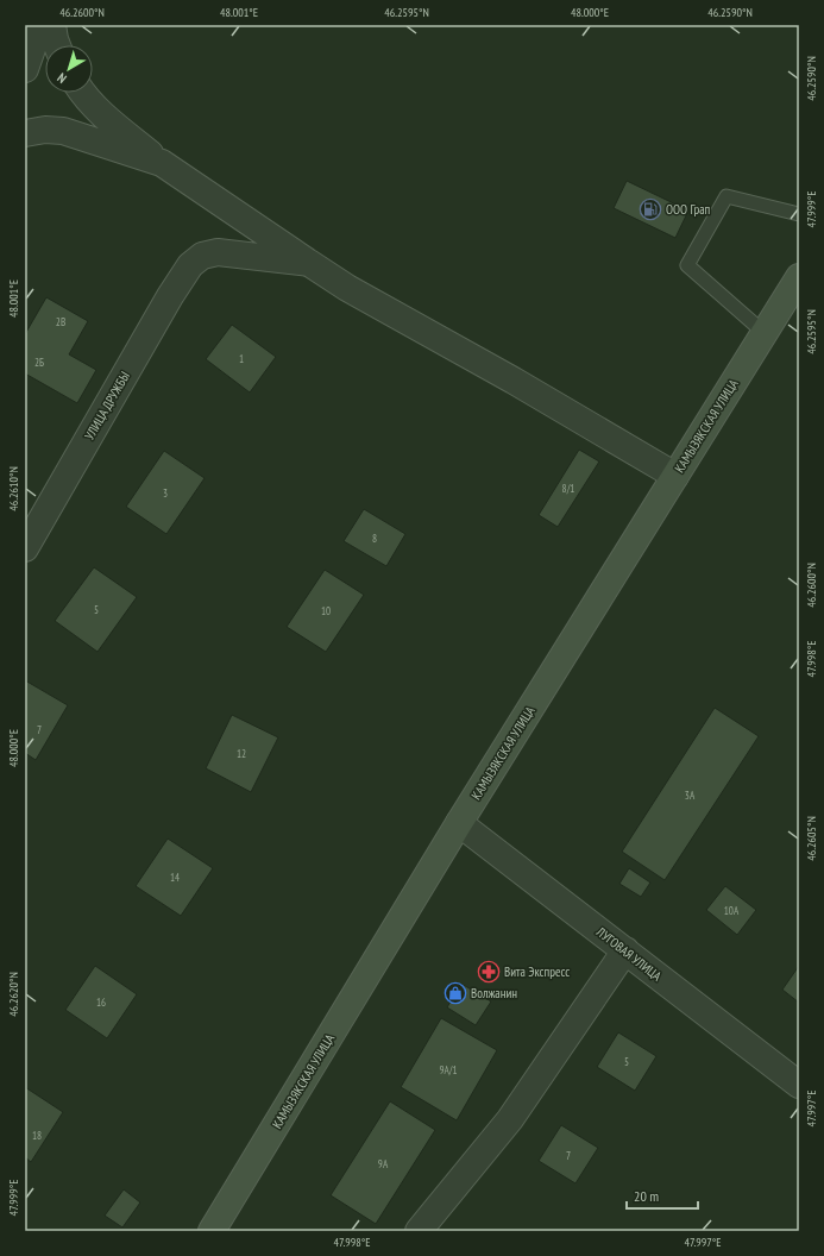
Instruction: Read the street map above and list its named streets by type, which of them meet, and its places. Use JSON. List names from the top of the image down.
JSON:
{
  "streets": {
    "main road": ["КАМЫЗЯКСКАЯ УЛИЦА"],
    "street": ["УЛИЦА ДРУЖБЫ", "ЛУГОВАЯ УЛИЦА"]
  },
  "crossings": [
    ["КАМЫЗЯКСКАЯ УЛИЦА", "ЛУГОВАЯ УЛИЦА"]
  ],
  "places": {
    "fuel station": ["ООО Грап"],
    "pharmacy": ["Вита Экспресс"],
    "shop": ["Волжанин"]
  },
  "house_numbers": [
    "2В",
    "1",
    "2Б",
    "8/1",
    "3",
    "8",
    "5",
    "10",
    "7",
    "12",
    "3А",
    "14",
    "10А",
    "16",
    "5",
    "9А/1",
    "18",
    "7",
    "9А"
  ],
  "scale_bar": "20 m",
  "north": "bottom left",
  "coordinates": [
    "46.2600°N",
    "48.001°E",
    "46.2595°N",
    "48.000°E",
    "46.2590°N",
    "47.999°E",
    "46.2610°N",
    "47.998°E",
    "46.2605°N",
    "46.2620°N",
    "47.997°E"
  ]
}
